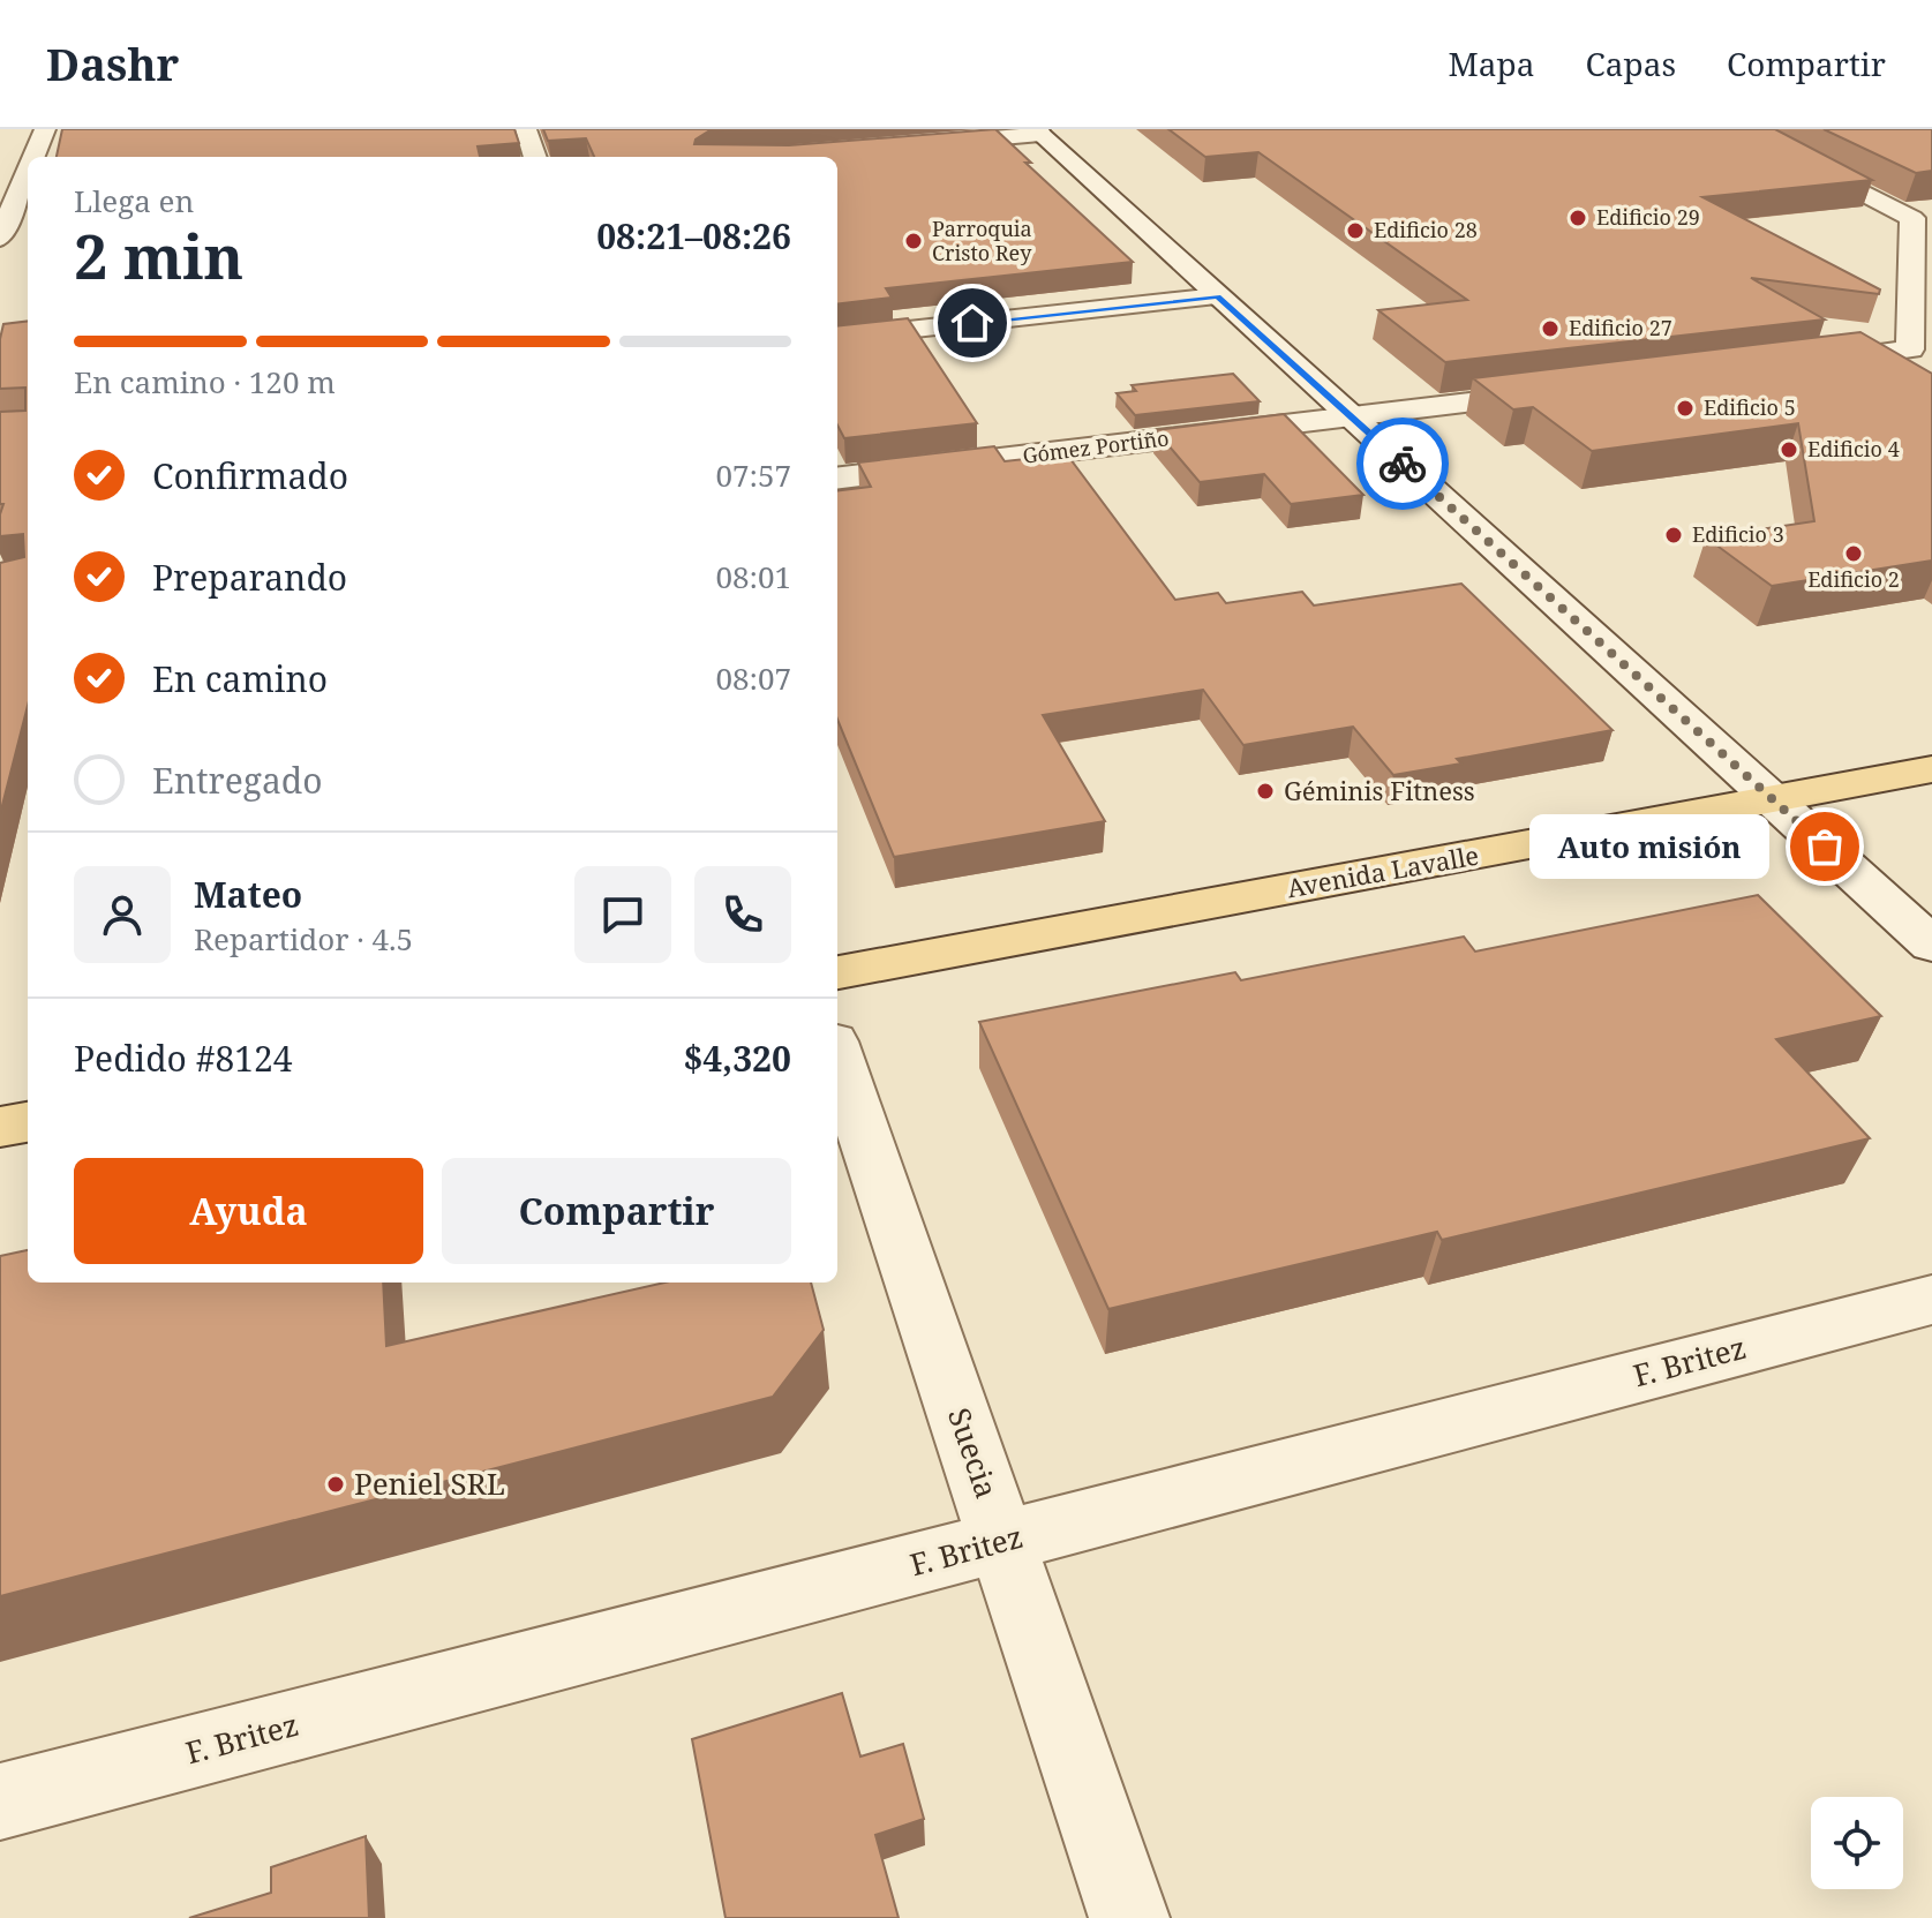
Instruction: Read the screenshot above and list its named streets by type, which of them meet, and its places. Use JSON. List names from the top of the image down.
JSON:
{
  "streets": {
    "main road": ["Avenida Lavalle"],
    "street": ["Gómez Portiño", "F. Britez", "Suecia"]
  },
  "crossings": [
    ["F. Britez", "Suecia"]
  ],
  "places": [
    "Edificio 29",
    "Edificio 28",
    "Parroquia Cristo Rey",
    "Edificio 27",
    "Edificio 5",
    "Edificio 4",
    "Edificio 3",
    "Edificio 2",
    "Géminis Fitness",
    "Auto misión",
    "Peniel SRL"
  ],
  "page": {
    "header": "Dashr",
    "nav": ["Mapa", "Capas", "Compartir"],
    "heading": ["2 min", "Llega en", "08:21–08:26"],
    "panel": [
      "Mateo",
      "Repartidor · 4.5",
      "Pedido #8124",
      "$4,320"
    ],
    "bar": "En camino · 120 m",
    "list": [
      ["Confirmado", "07:57"],
      ["Preparando", "08:01"],
      ["En camino", "08:07"],
      "Entregado"
    ],
    "bubble": "Auto misión",
    "buttons": ["Ayuda", "Compartir"]
  }
}
